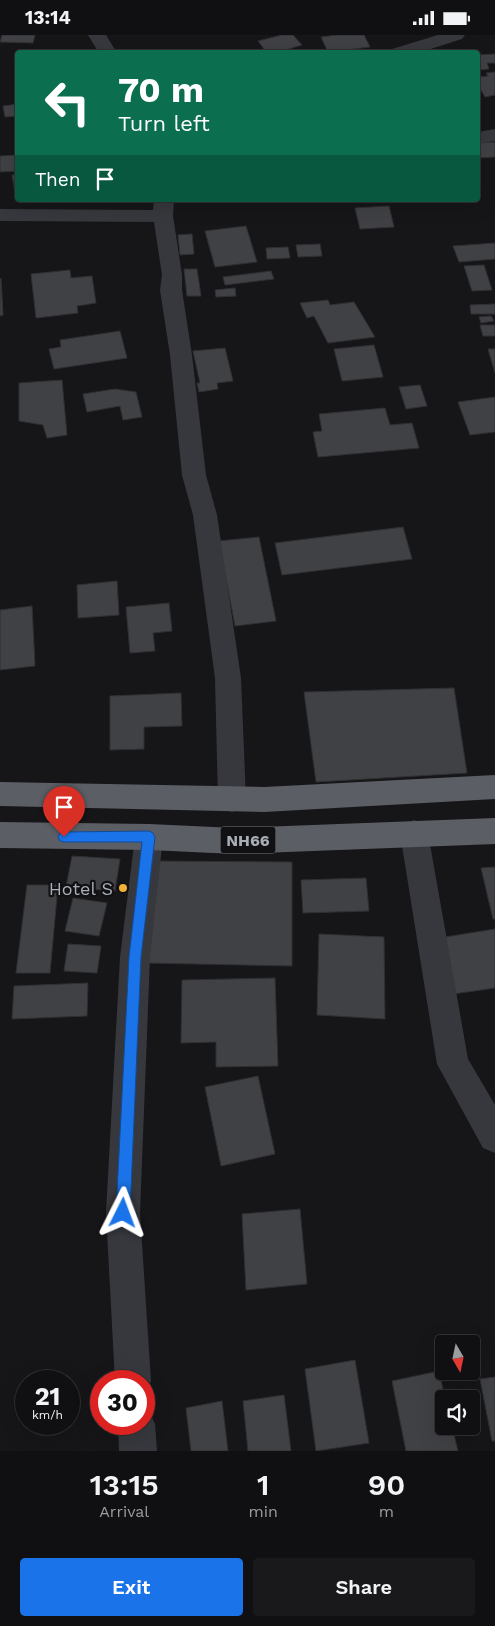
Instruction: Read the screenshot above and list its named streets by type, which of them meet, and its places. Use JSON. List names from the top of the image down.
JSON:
{
  "streets": {
    "highway": ["NH66"]
  },
  "places": ["Hotel S"],
  "north": "bottom",
  "page": {
    "status": "13:14",
    "turn": ["70 m", "Turn left"],
    "then": "Then",
    "speed": "21 km/h",
    "limit": "30",
    "eta": [
      "13:15",
      "Arrival",
      "1",
      "min",
      "90",
      "m"
    ],
    "buttons": ["Exit", "Share"]
  }
}
